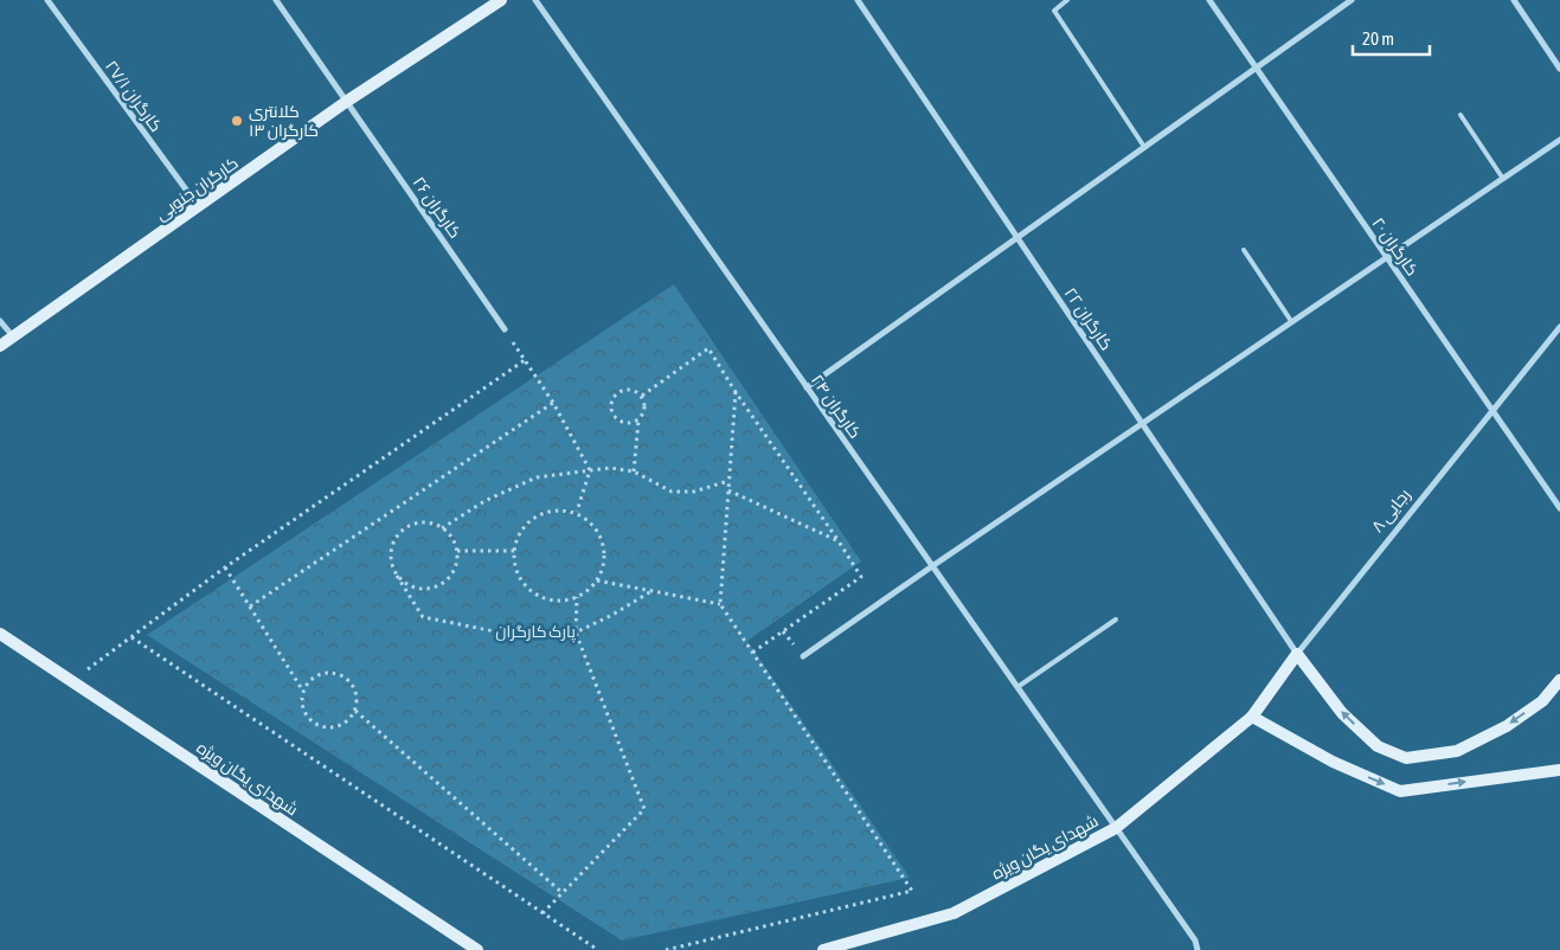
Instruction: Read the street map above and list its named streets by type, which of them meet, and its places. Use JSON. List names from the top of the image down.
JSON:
{
  "streets": {
    "street": [
      "کارگران ۲۷/۱",
      "کارگران جنوبی",
      "کارگران ۲۶",
      "کارگران ۲۰",
      "کارگران ۲۲",
      "کارگران ۲۴",
      "رجایی ۸",
      "شهدای یگان ویژه"
    ]
  },
  "crossings": [
    ["کارگران ۲۷/۱", "کارگران جنوبی"],
    ["کارگران جنوبی", "کارگران ۲۶"],
    ["کارگران ۲۰", "رجایی ۸"],
    ["کارگران ۲۲", "رجایی ۸"],
    ["کارگران ۲۴", "شهدای یگان ویژه"],
    ["رجایی ۸", "شهدای یگان ویژه"]
  ],
  "parks": ["پارک کارگران"],
  "places": ["کلانتری ۱۳ کارگران"],
  "scale_bar": "20 m"
}
